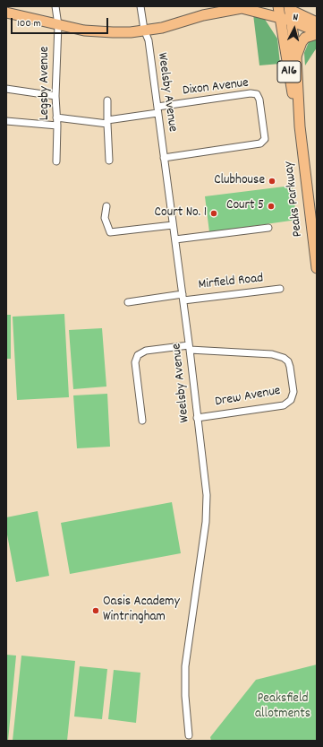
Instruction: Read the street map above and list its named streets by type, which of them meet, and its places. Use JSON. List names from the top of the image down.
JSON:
{
  "streets": {
    "main road": ["A16", "Peaks Parkway"],
    "street": [
      "Legsby Avenue",
      "Dixon Avenue",
      "Weelsby Avenue",
      "Mirfield Road",
      "Drew Avenue"
    ]
  },
  "crossings": [
    ["A16", "Peaks Parkway"],
    ["Dixon Avenue", "Weelsby Avenue"],
    ["Weelsby Avenue", "Mirfield Road"],
    ["Weelsby Avenue", "Drew Avenue"]
  ],
  "parks": ["Peaksfield allotments"],
  "places": [
    "Clubhouse",
    "Court 5",
    "Court No. 1",
    "Oasis Academy Wintringham"
  ],
  "scale_bar": "100 m",
  "north": "top"
}
